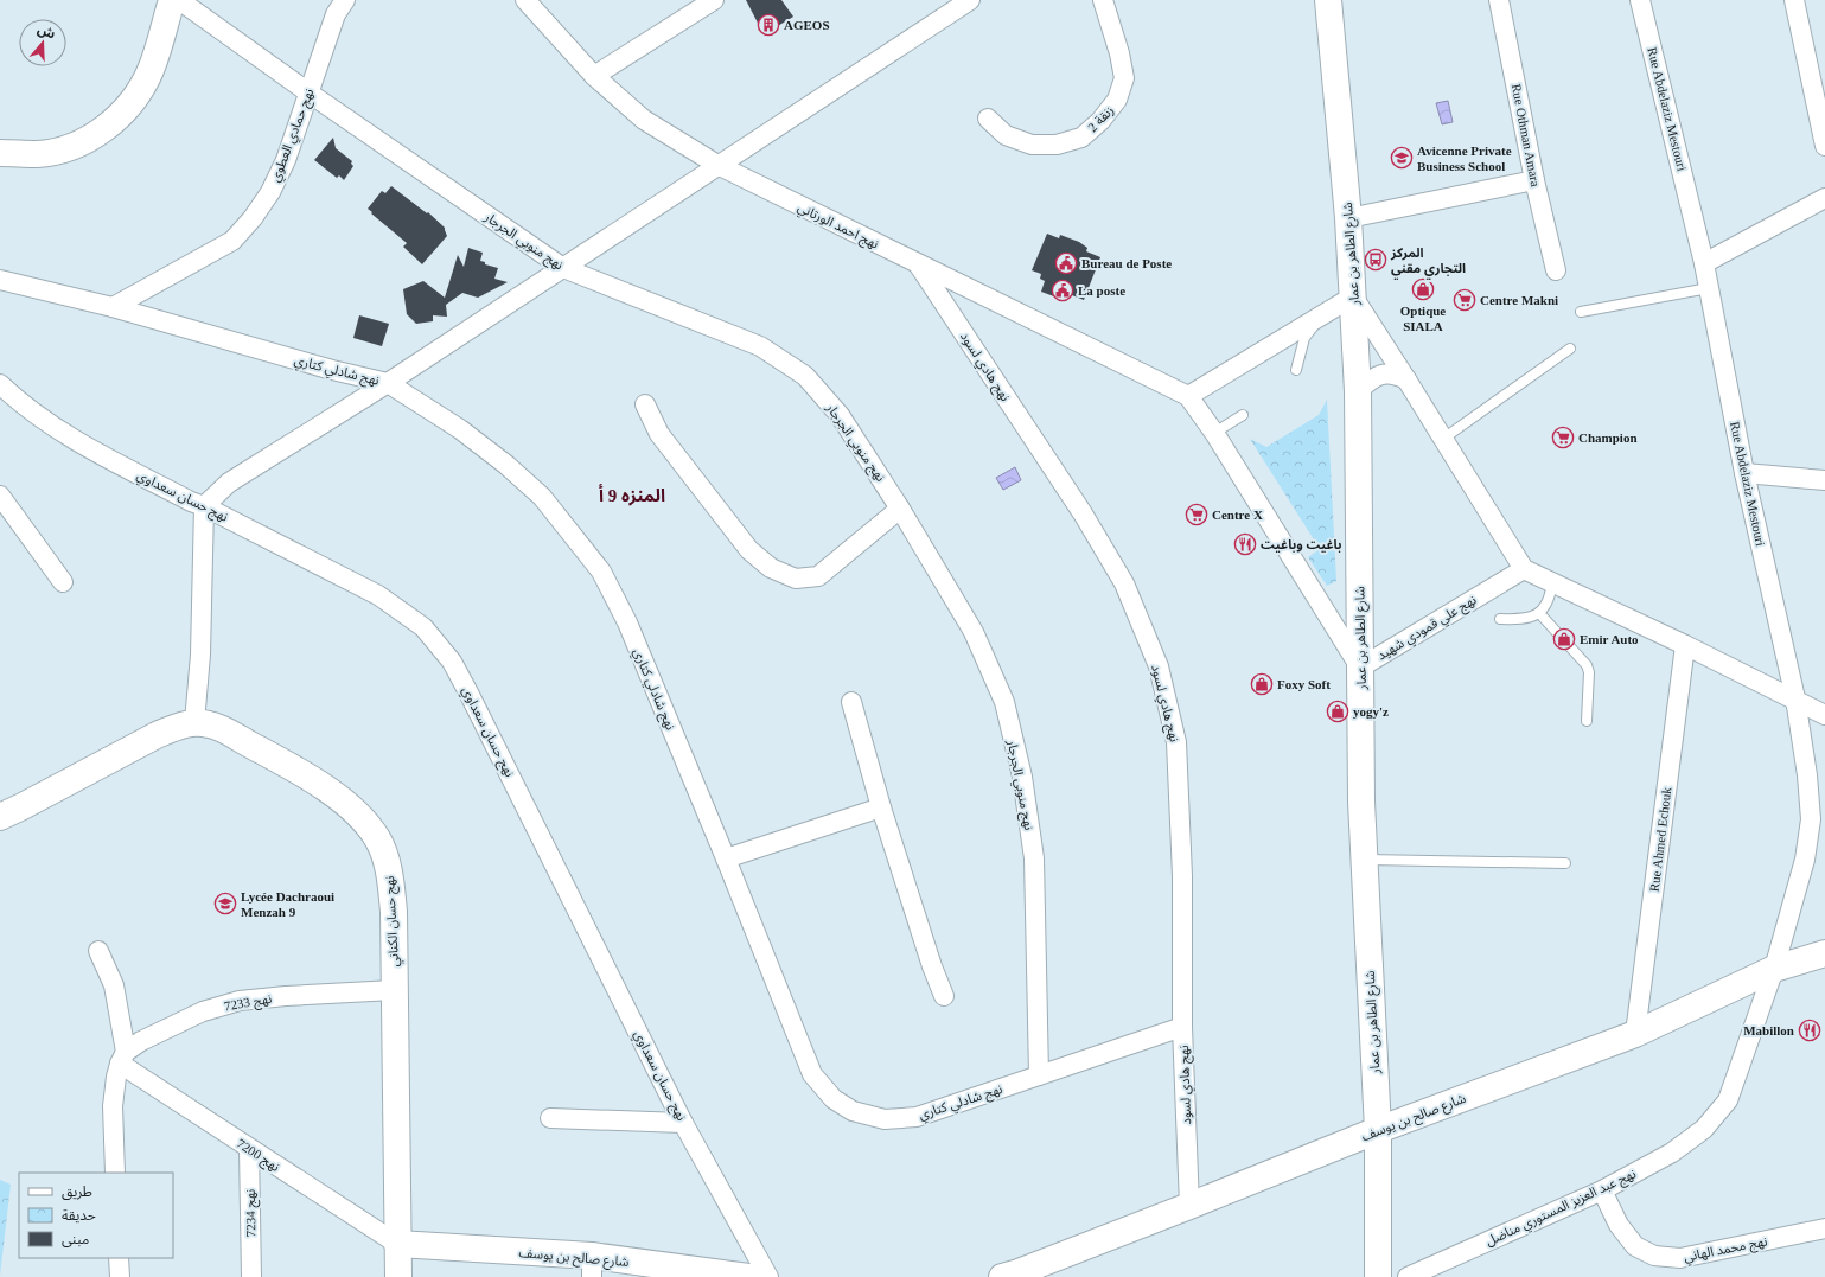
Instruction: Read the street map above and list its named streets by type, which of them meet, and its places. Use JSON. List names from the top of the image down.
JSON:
{
  "streets": {
    "street": [
      "Rue Abdelaziz Mestouri",
      "زنقة 2",
      "نهج حمادي العطوي",
      "Rue Othman Amara",
      "نهج احمد الورتاني",
      "نهج منوبي الجرجار",
      "شارع الطاهر بن عمار",
      "نهج هادي لسود",
      "نهج شادلي كتاري",
      "نهج حسان سعداوي",
      "نهج علي قمودي شهيد",
      "Rue Ahmed Echouk",
      "نهج حسان الكناني",
      "نهج 7233",
      "شارع صالح بن يوسف",
      "نهج 7200",
      "نهج عبد العزيز المستوري مناضل",
      "نهج 7234",
      "نهج محمد الهاني"
    ]
  },
  "crossings": [
    ["Rue Abdelaziz Mestouri", "شارع صالح بن يوسف"],
    ["Rue Abdelaziz Mestouri", "نهج عبد العزيز المستوري مناضل"],
    ["نهج حمادي العطوي", "نهج منوبي الجرجار"],
    ["نهج حمادي العطوي", "نهج شادلي كتاري"],
    ["نهج احمد الورتاني", "نهج هادي لسود"],
    ["نهج منوبي الجرجار", "نهج شادلي كتاري"],
    ["شارع الطاهر بن عمار", "نهج علي قمودي شهيد"],
    ["شارع الطاهر بن عمار", "شارع صالح بن يوسف"],
    ["نهج هادي لسود", "نهج شادلي كتاري"],
    ["نهج هادي لسود", "شارع صالح بن يوسف"],
    ["Rue Ahmed Echouk", "شارع صالح بن يوسف"],
    ["نهج حسان الكناني", "نهج 7233"],
    ["نهج حسان الكناني", "شارع صالح بن يوسف"],
    ["نهج حسان الكناني", "نهج 7200"],
    ["نهج 7233", "نهج 7200"],
    ["شارع صالح بن يوسف", "نهج 7200"],
    ["شارع صالح بن يوسف", "نهج عبد العزيز المستوري مناضل"],
    ["نهج 7200", "نهج 7234"],
    ["نهج عبد العزيز المستوري مناضل", "نهج محمد الهاني"]
  ],
  "districts": ["المنزه 9 أ"],
  "places": {
    "building": ["AGEOS"],
    "school or university": ["Avicenne Private Business School", "Lycée Dachraoui Menzah 9"],
    "bus stop": ["المركز التجاري مقني"],
    "public building": ["Bureau de Poste", "La poste"],
    "shop": [
      "Optique SIALA",
      "Emir Auto",
      "Foxy Soft",
      "yogy'z"
    ],
    "supermarket": ["Centre Makni", "Champion", "Centre X"],
    "restaurant": ["باغيت وباغيت", "Mabillon"]
  },
  "legend": ["طريق", "حديقة", "مبنى"],
  "north": "top"
}
